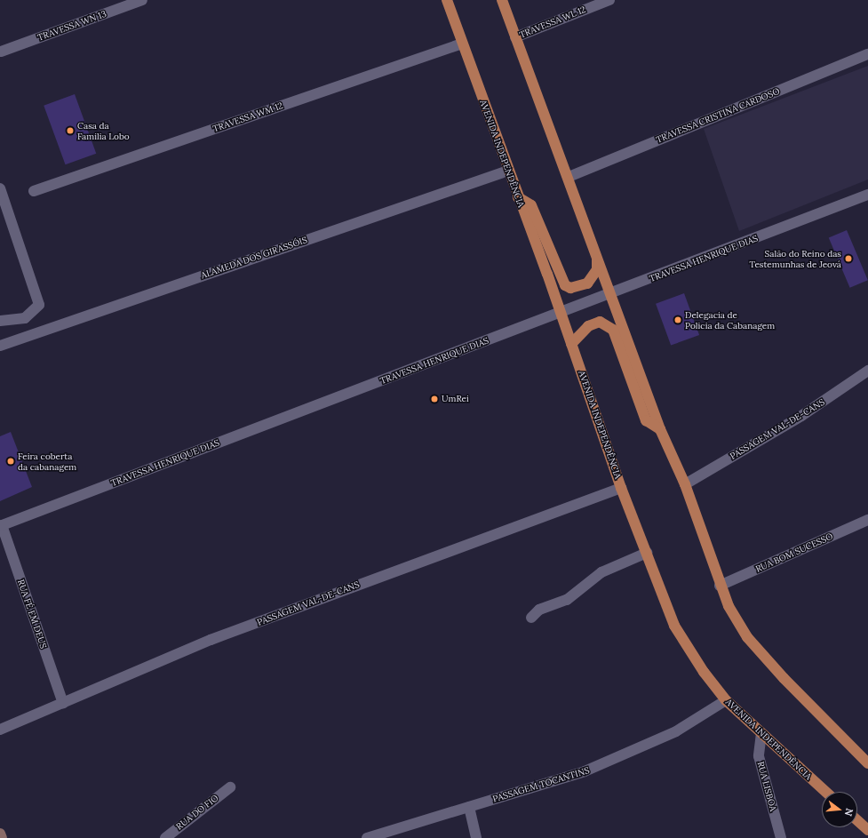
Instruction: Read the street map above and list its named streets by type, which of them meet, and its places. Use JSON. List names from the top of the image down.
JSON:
{
  "streets": {
    "main road": ["AVENIDA INDEPENDÊNCIA"],
    "street": [
      "TRAVESSA WL 12",
      "TRAVESSA WN 13",
      "TRAVESSA CRISTINA CARDOSO",
      "TRAVESSA WM 12",
      "ALAMEDA DOS GIRASSÓIS",
      "TRAVESSA HENRIQUE DIAS",
      "PASSAGEM VAL-DE-CANS",
      "RUA BOM SUCESSO",
      "RUA FÉ EM DEUS",
      "PASSAGEM TOCANTINS",
      "RUA LISBOA",
      "RUA DO FIO"
    ]
  },
  "crossings": [
    ["TRAVESSA WM 12", "AVENIDA INDEPENDÊNCIA"],
    ["AVENIDA INDEPENDÊNCIA", "ALAMEDA DOS GIRASSÓIS"],
    ["AVENIDA INDEPENDÊNCIA", "TRAVESSA HENRIQUE DIAS"],
    ["AVENIDA INDEPENDÊNCIA", "PASSAGEM VAL-DE-CANS"],
    ["AVENIDA INDEPENDÊNCIA", "PASSAGEM TOCANTINS"],
    ["AVENIDA INDEPENDÊNCIA", "RUA LISBOA"],
    ["TRAVESSA HENRIQUE DIAS", "RUA FÉ EM DEUS"],
    ["PASSAGEM VAL-DE-CANS", "RUA FÉ EM DEUS"]
  ],
  "places": [
    "Casa da Familia Lobo",
    "Salão do Reino das Testemunhas de Jeová",
    "Delegacia de Policia da Cabanagem",
    "UmRei",
    "Feira coberta da cabanagem"
  ],
  "north": "right"
}
